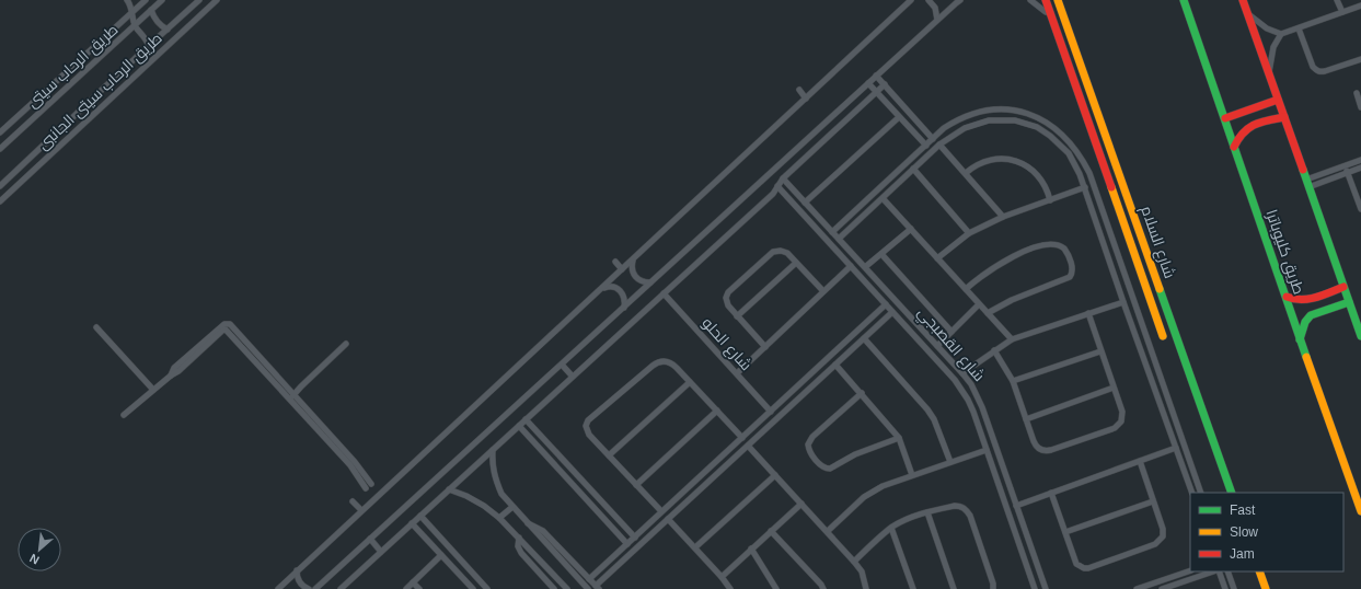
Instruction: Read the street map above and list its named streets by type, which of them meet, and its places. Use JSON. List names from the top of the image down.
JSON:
{
  "streets": {
    "main road": ["شارع السلام", "طريق كليوباترا"],
    "street": [
      "طريق الرحاب سيتى",
      "طريق الرحاب سيتى الجانبى",
      "شارع الحلو",
      "شارع القصبجي"
    ]
  },
  "legend": ["Fast", "Slow", "Jam"],
  "north": "bottom left"
}
